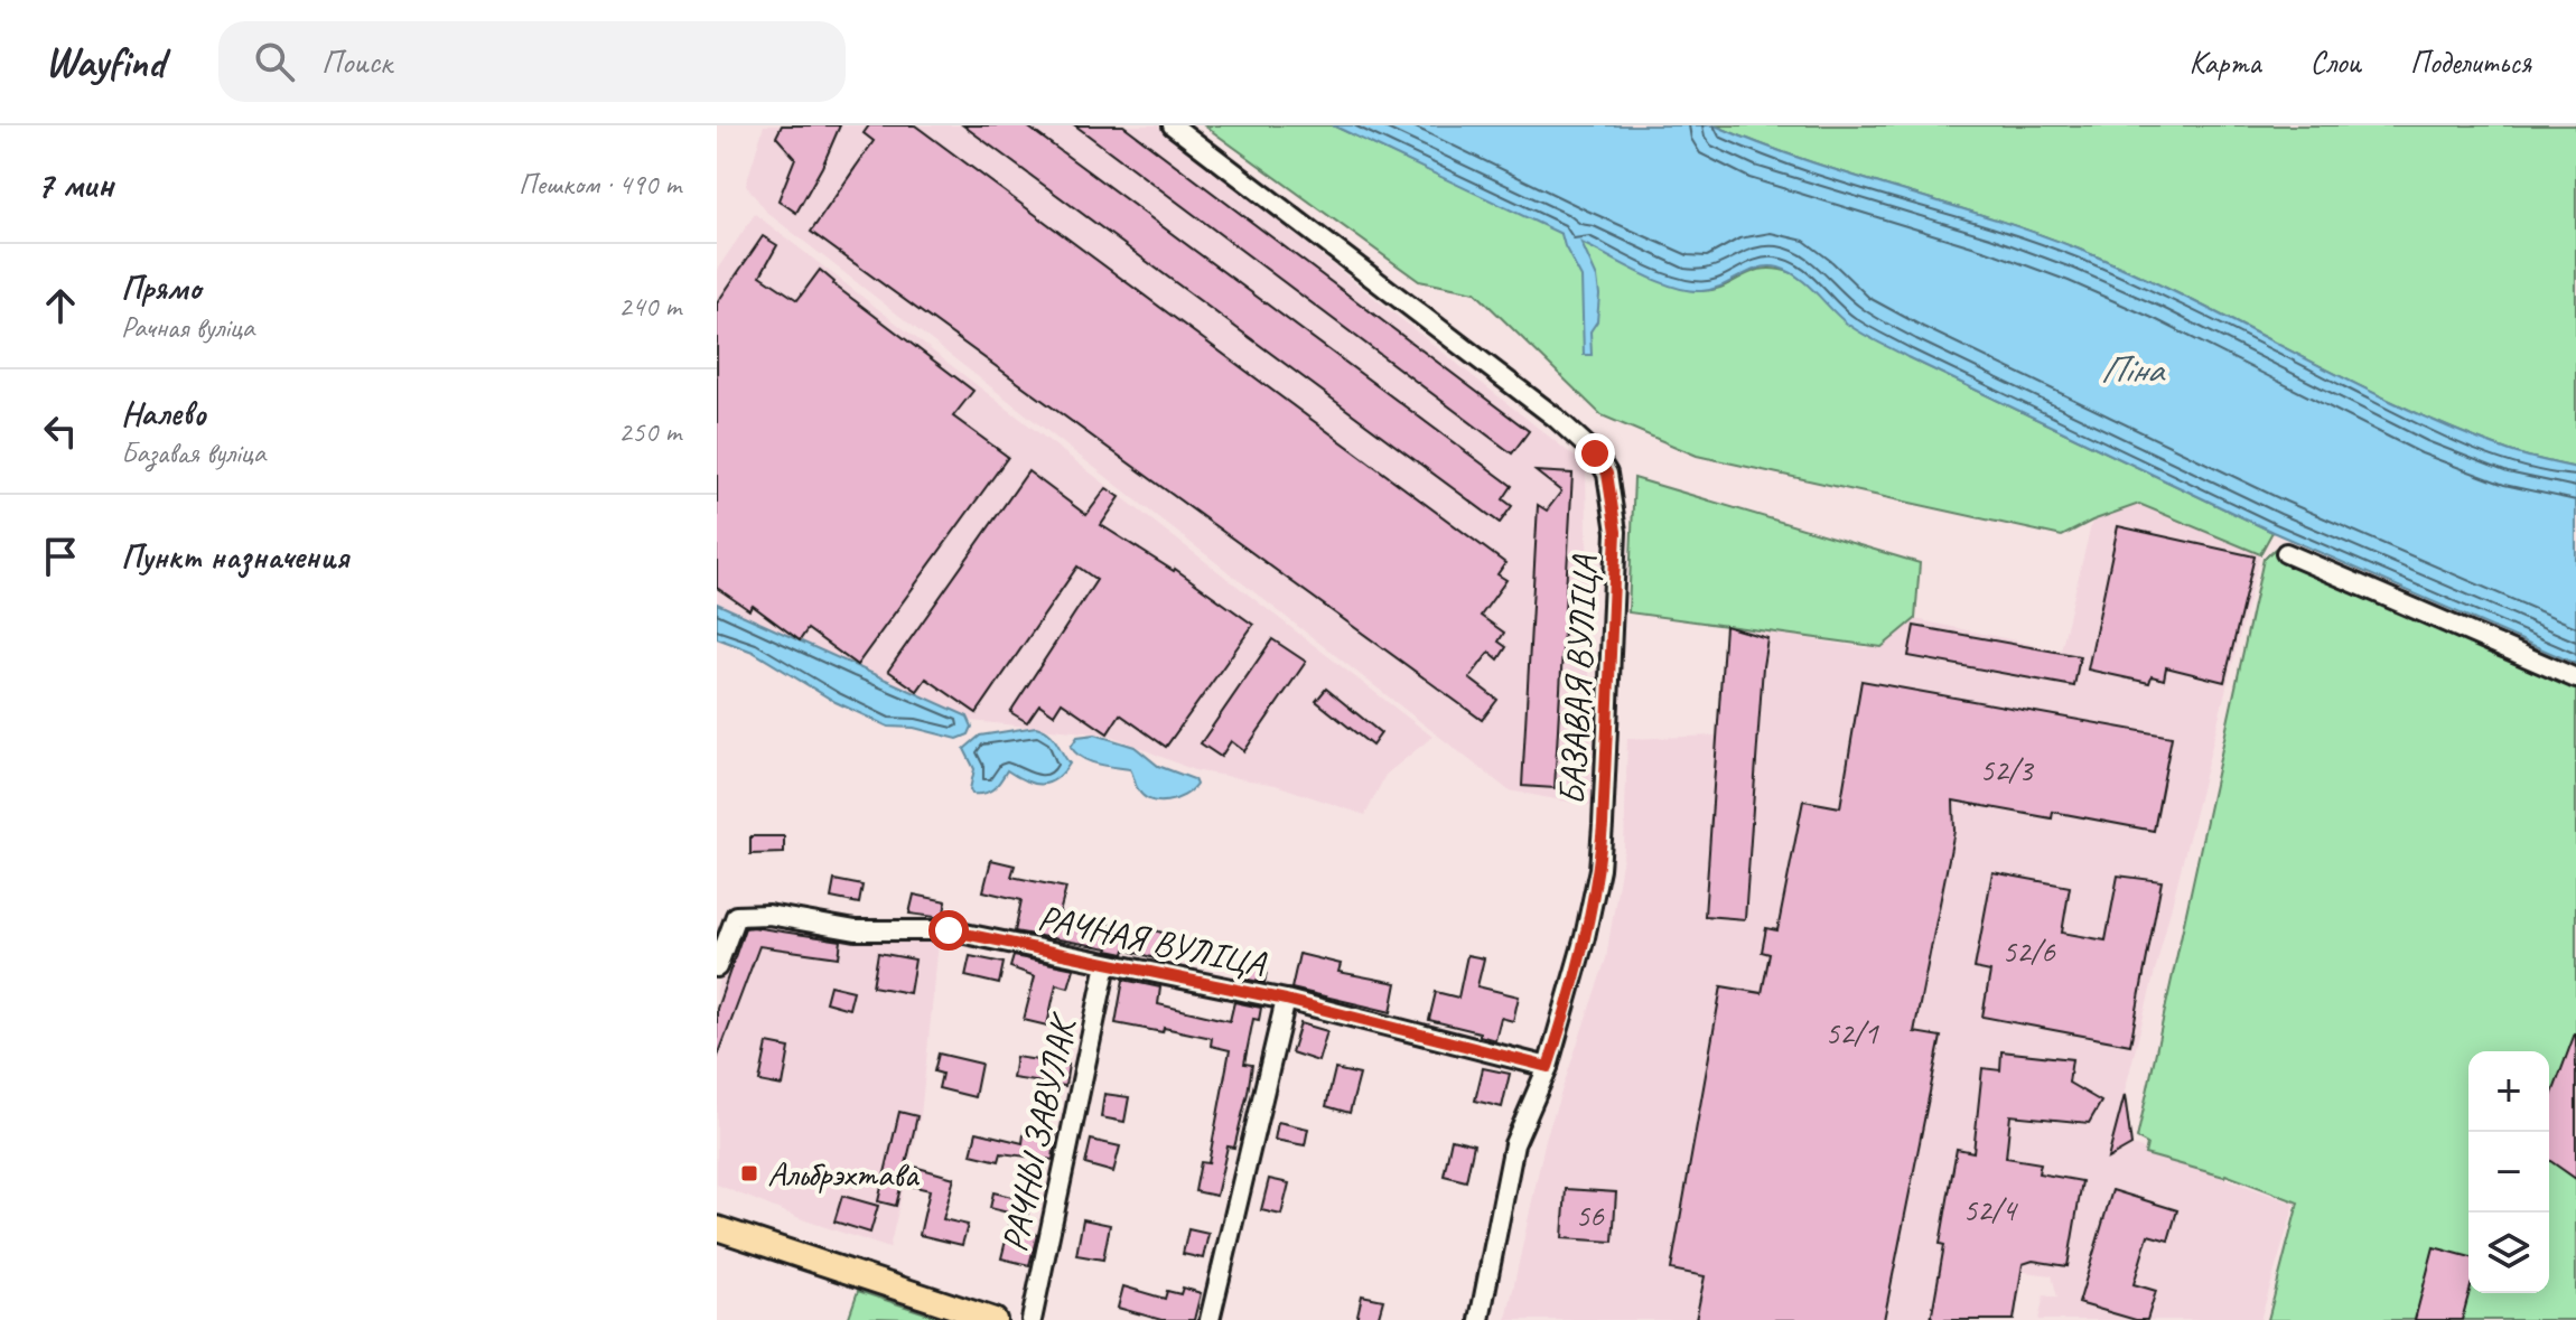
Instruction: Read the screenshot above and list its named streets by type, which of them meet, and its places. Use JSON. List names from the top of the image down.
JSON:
{
  "streets": {
    "street": ["БАЗАВАЯ ВУЛІЦА", "РАЧНАЯ ВУЛІЦА", "РАЧНЫ ЗАВУЛАК"]
  },
  "crossings": [
    ["БАЗАВАЯ ВУЛІЦА", "РАЧНАЯ ВУЛІЦА"],
    ["РАЧНАЯ ВУЛІЦА", "РАЧНЫ ЗАВУЛАК"]
  ],
  "water": ["Піна"],
  "places": {
    "transit": ["Альбрэхтава"]
  },
  "house_numbers": [
    "52/3",
    "52/6",
    "52/1",
    "52/4",
    "56"
  ],
  "page": {
    "header": "Wayfind",
    "search": "Поиск",
    "nav": ["Карта", "Слои", "Поделиться"],
    "heading": ["7 мин", "Пешком · 490 m"],
    "list": [
      ["Прямо", "Рачная вуліца", "240 m"],
      ["Налево", "Базавая вуліца", "250 m"],
      "Пункт назначения"
    ],
    "map_buttons": ["+", "−"]
  }
}
